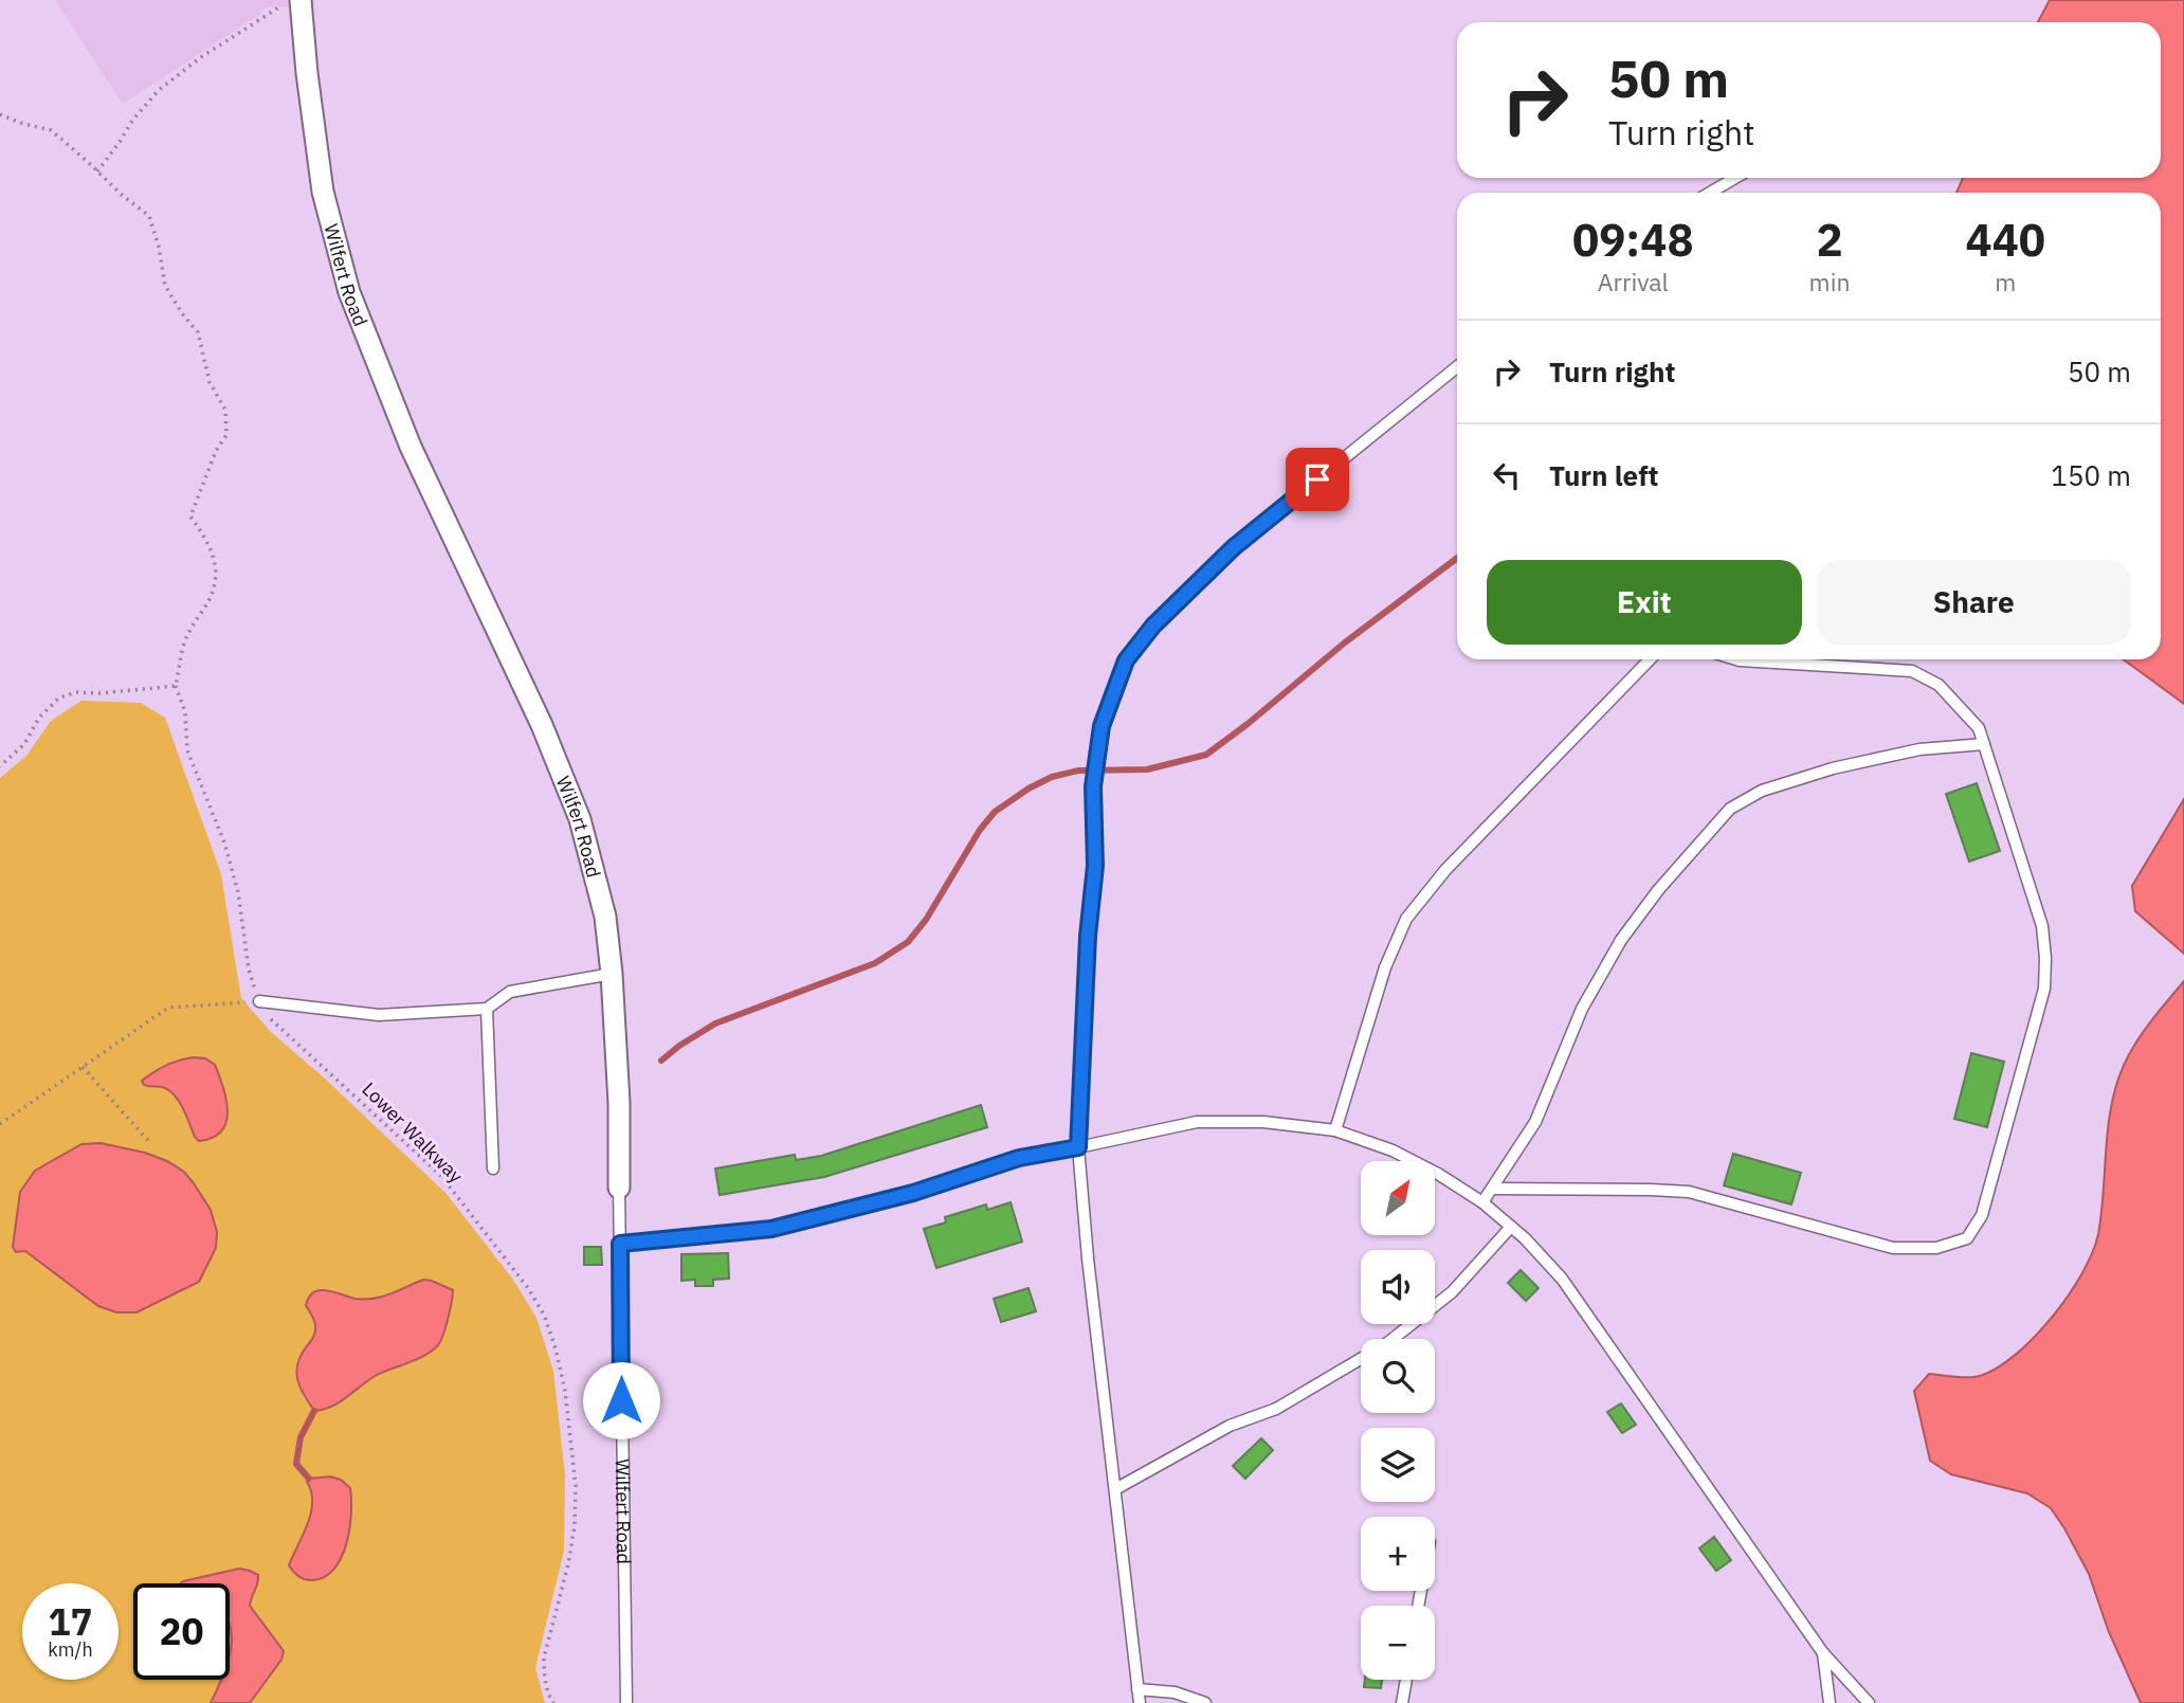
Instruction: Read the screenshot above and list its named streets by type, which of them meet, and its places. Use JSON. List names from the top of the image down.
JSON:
{
  "streets": {
    "street": ["Wilfert Road"],
    "path": ["Lower Walkway"]
  },
  "north": "top right",
  "page": {
    "turn": ["50 m", "Turn right"],
    "eta": [
      "09:48",
      "Arrival",
      "2",
      "min",
      "440",
      "m"
    ],
    "list": [
      {
        "name": "Turn right",
        "value": "50 m"
      },
      {
        "name": "Turn left",
        "value": "150 m"
      }
    ],
    "buttons": ["Exit", "Share"],
    "map_buttons": ["+", "−"],
    "speed": "17 km/h",
    "limit": "20"
  }
}
